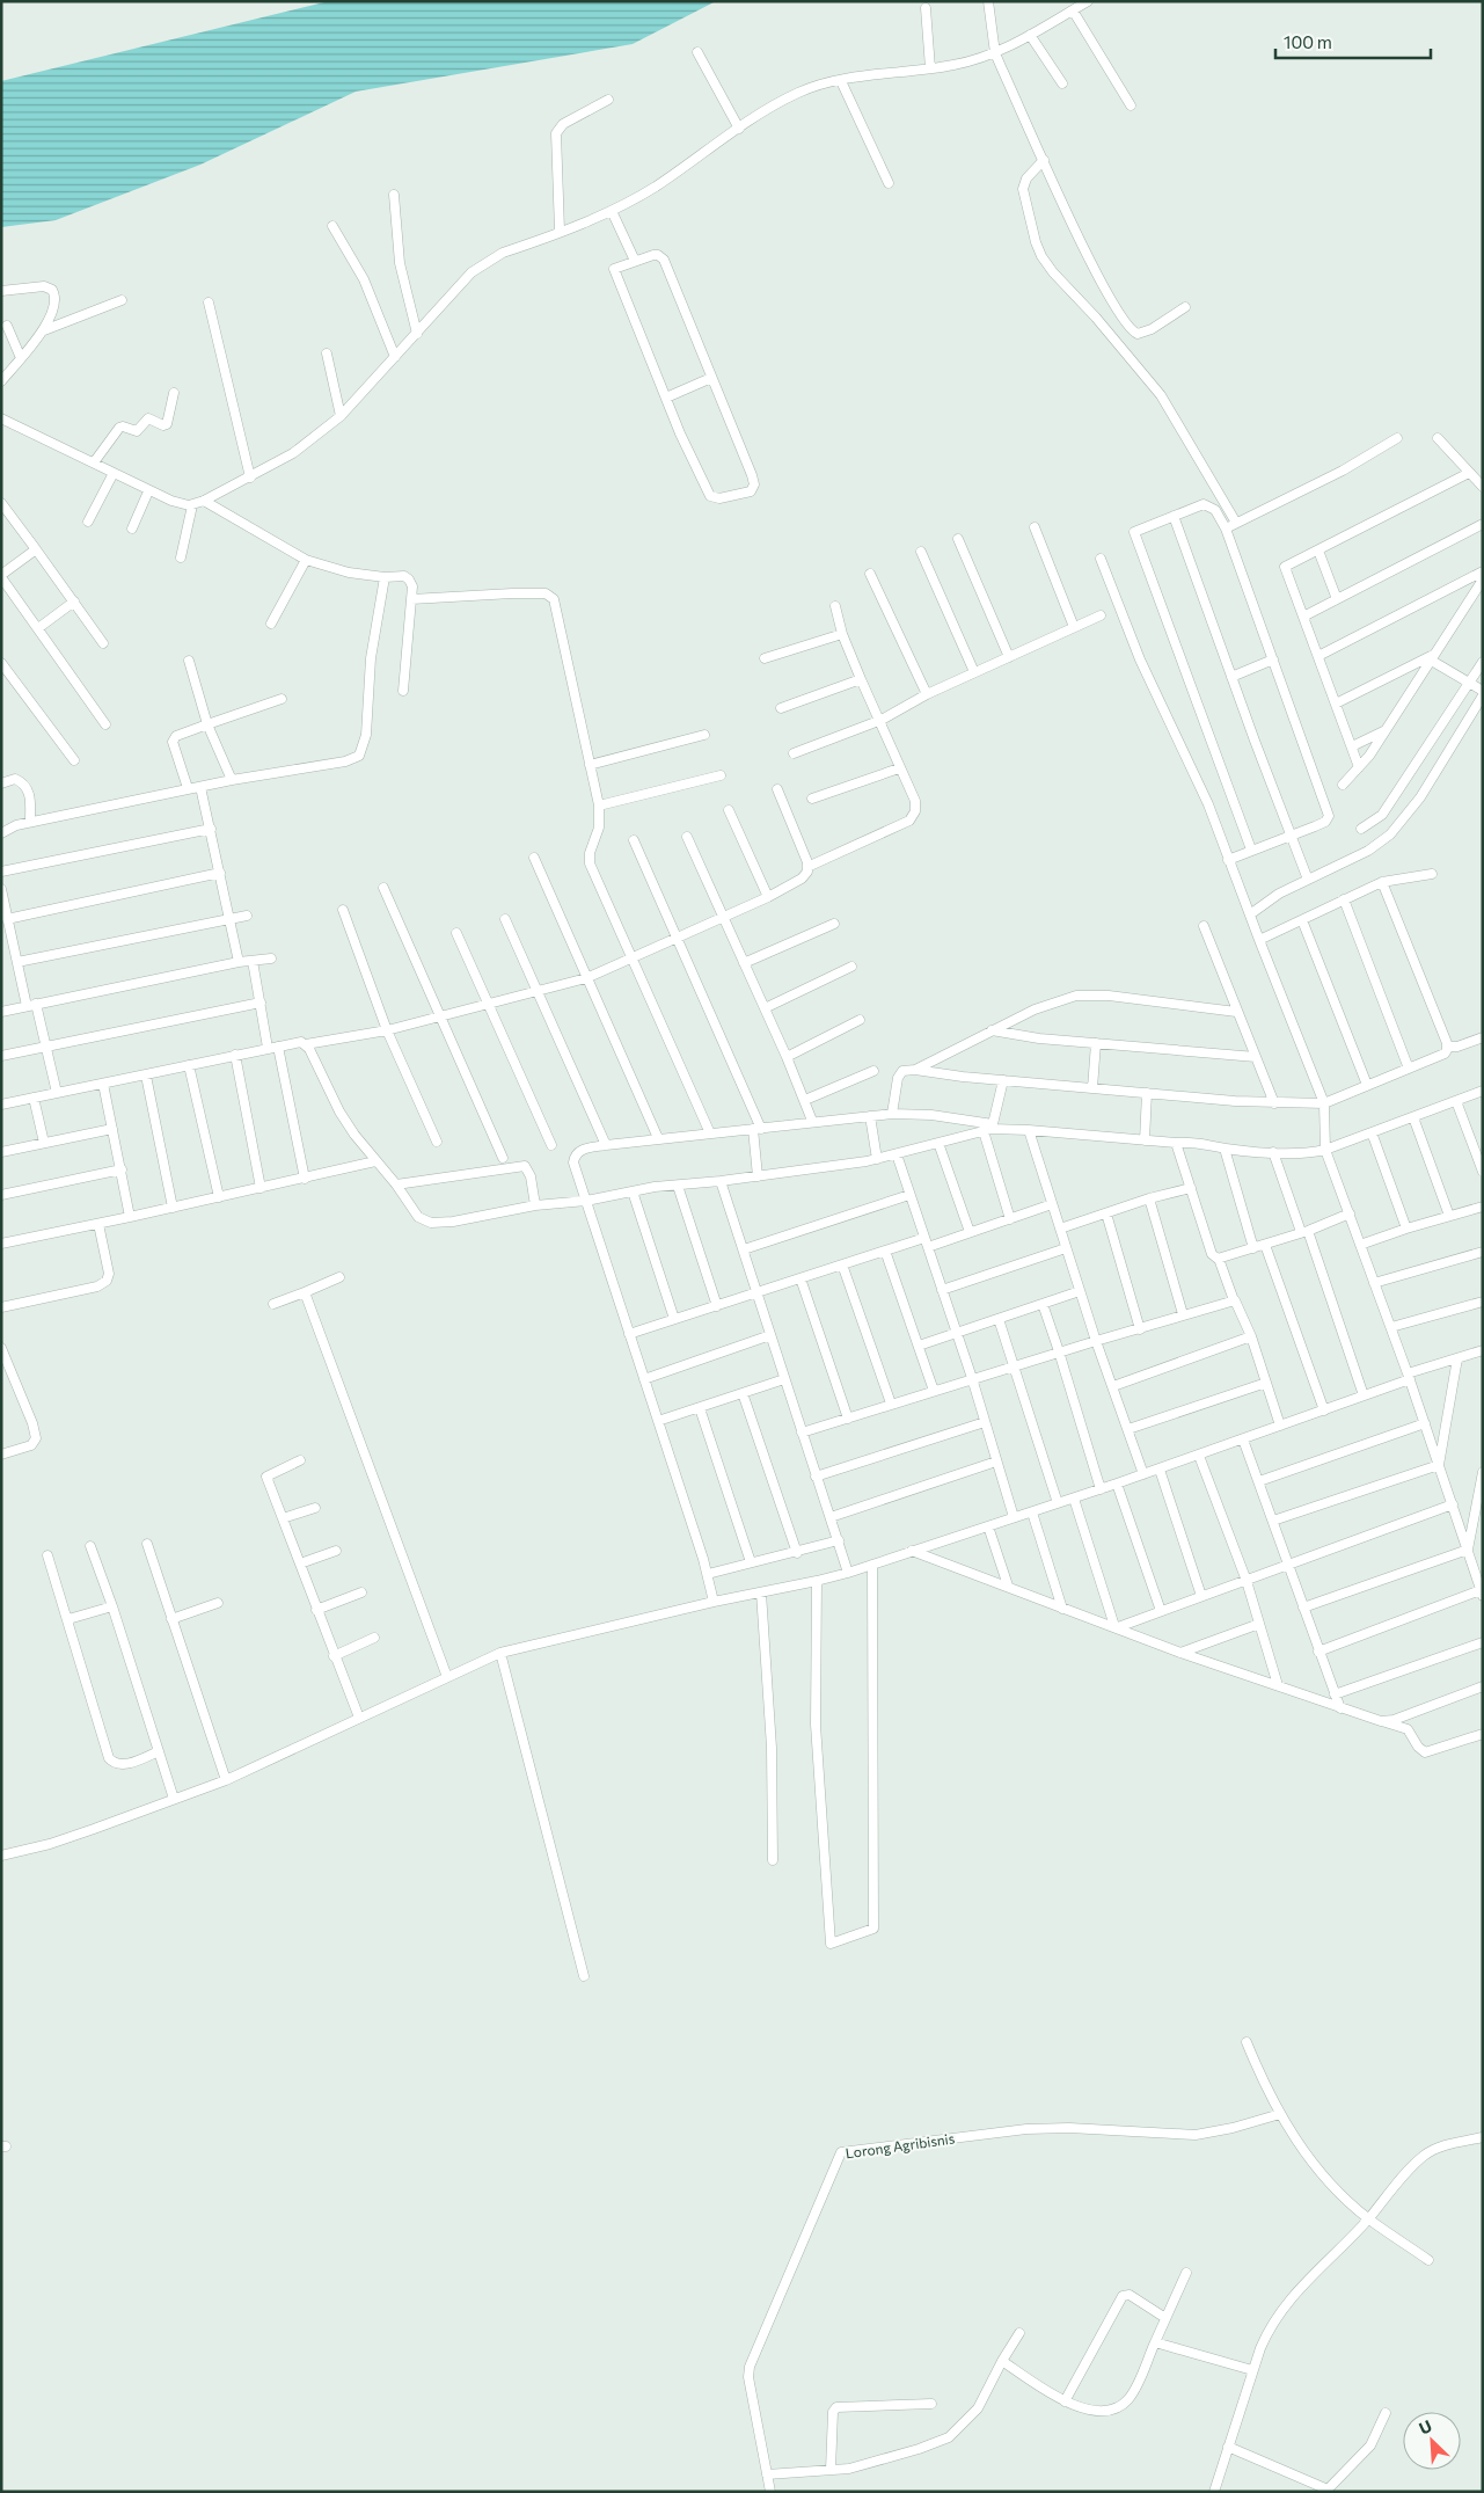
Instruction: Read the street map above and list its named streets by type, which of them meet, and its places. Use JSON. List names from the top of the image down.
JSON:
{
  "streets": {
    "street": ["Lorong Agribisnis"]
  },
  "scale_bar": "100 m",
  "north": "top left"
}
